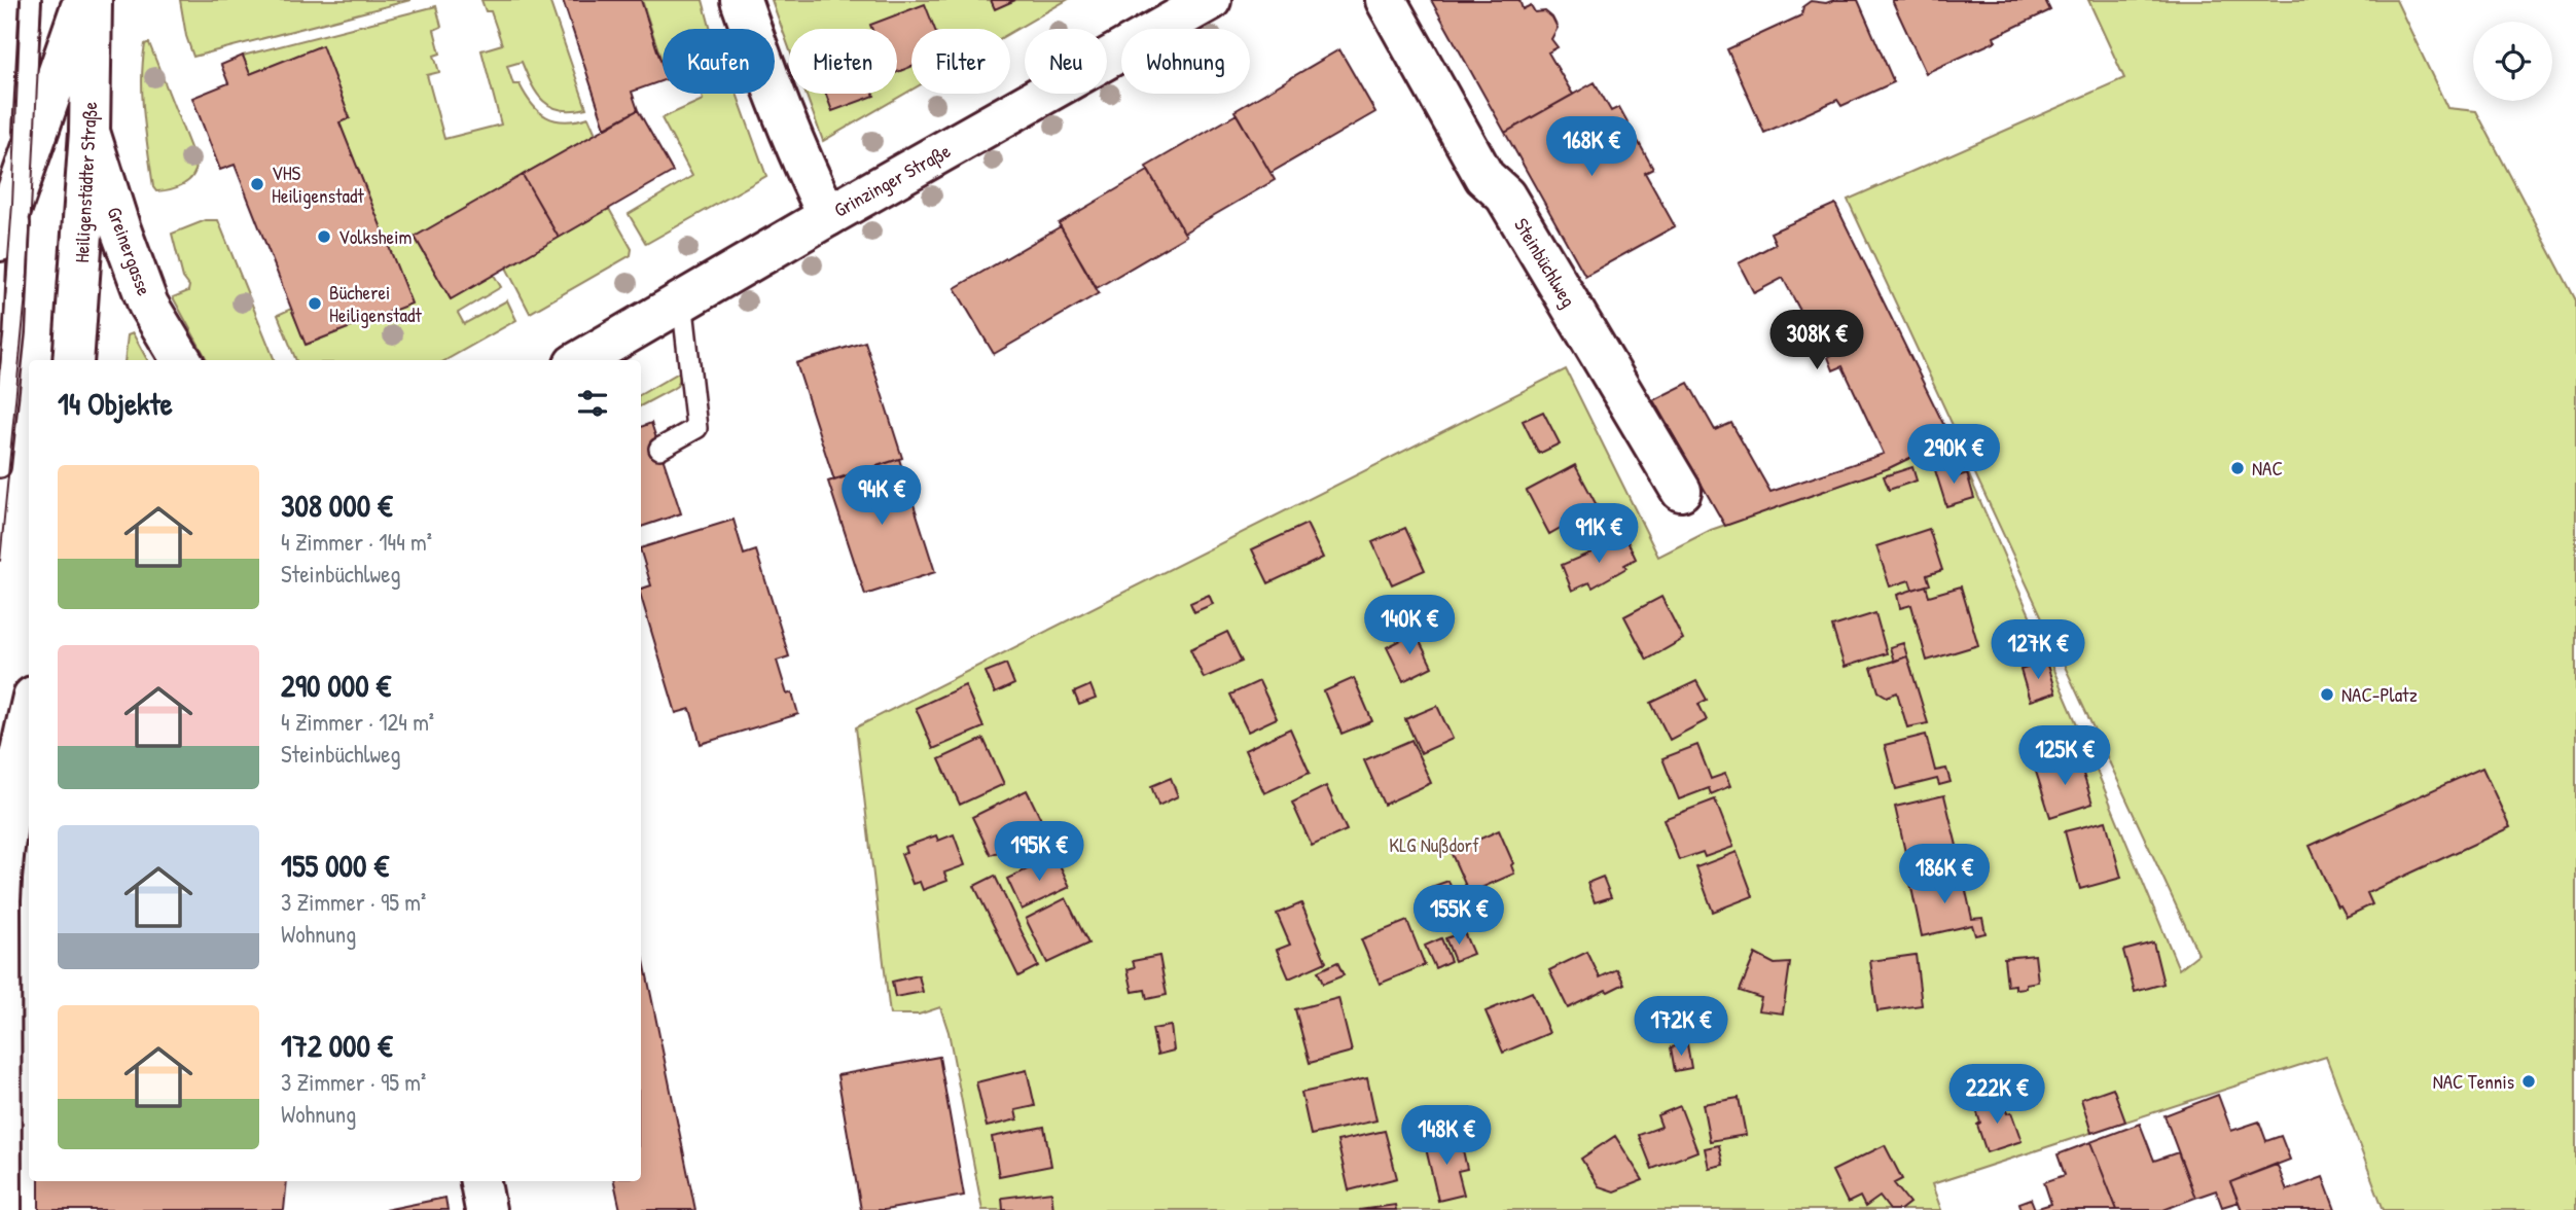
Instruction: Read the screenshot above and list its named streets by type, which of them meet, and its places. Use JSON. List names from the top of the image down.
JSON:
{
  "streets": {
    "street": [
      "Grinzinger Straße",
      "Heiligenstädter Straße",
      "Greinergasse",
      "Steinbüchlweg"
    ]
  },
  "crossings": [
    ["Heiligenstädter Straße", "Greinergasse"]
  ],
  "parks": ["KLG Nußdorf"],
  "places": [
    "VHS Heiligenstadt",
    "Volksheim",
    "Bücherei Heiligenstadt",
    "NAC",
    "NAC-Platz",
    "NAC Tennis"
  ],
  "page": {
    "chip": [
      "Kaufen",
      "Mieten",
      "Filter",
      "Neu",
      "Wohnung"
    ],
    "price": [
      "168K €",
      "308K €",
      "290K €",
      "94K €",
      "91K €",
      "140K €",
      "127K €",
      "125K €",
      "195K €",
      "186K €",
      "155K €",
      "172K €",
      "222K €",
      "148K €"
    ],
    "heading": "14 Objekte",
    "list": [
      {
        "name": "308 000 €",
        "note": "4 Zimmer · 144 m² · Steinbüchlweg"
      },
      {
        "name": "290 000 €",
        "note": "4 Zimmer · 124 m² · Steinbüchlweg"
      },
      {
        "name": "155 000 €",
        "note": "3 Zimmer · 95 m² · Wohnung"
      },
      {
        "name": "172 000 €",
        "note": "3 Zimmer · 95 m² · Wohnung"
      }
    ]
  }
}
